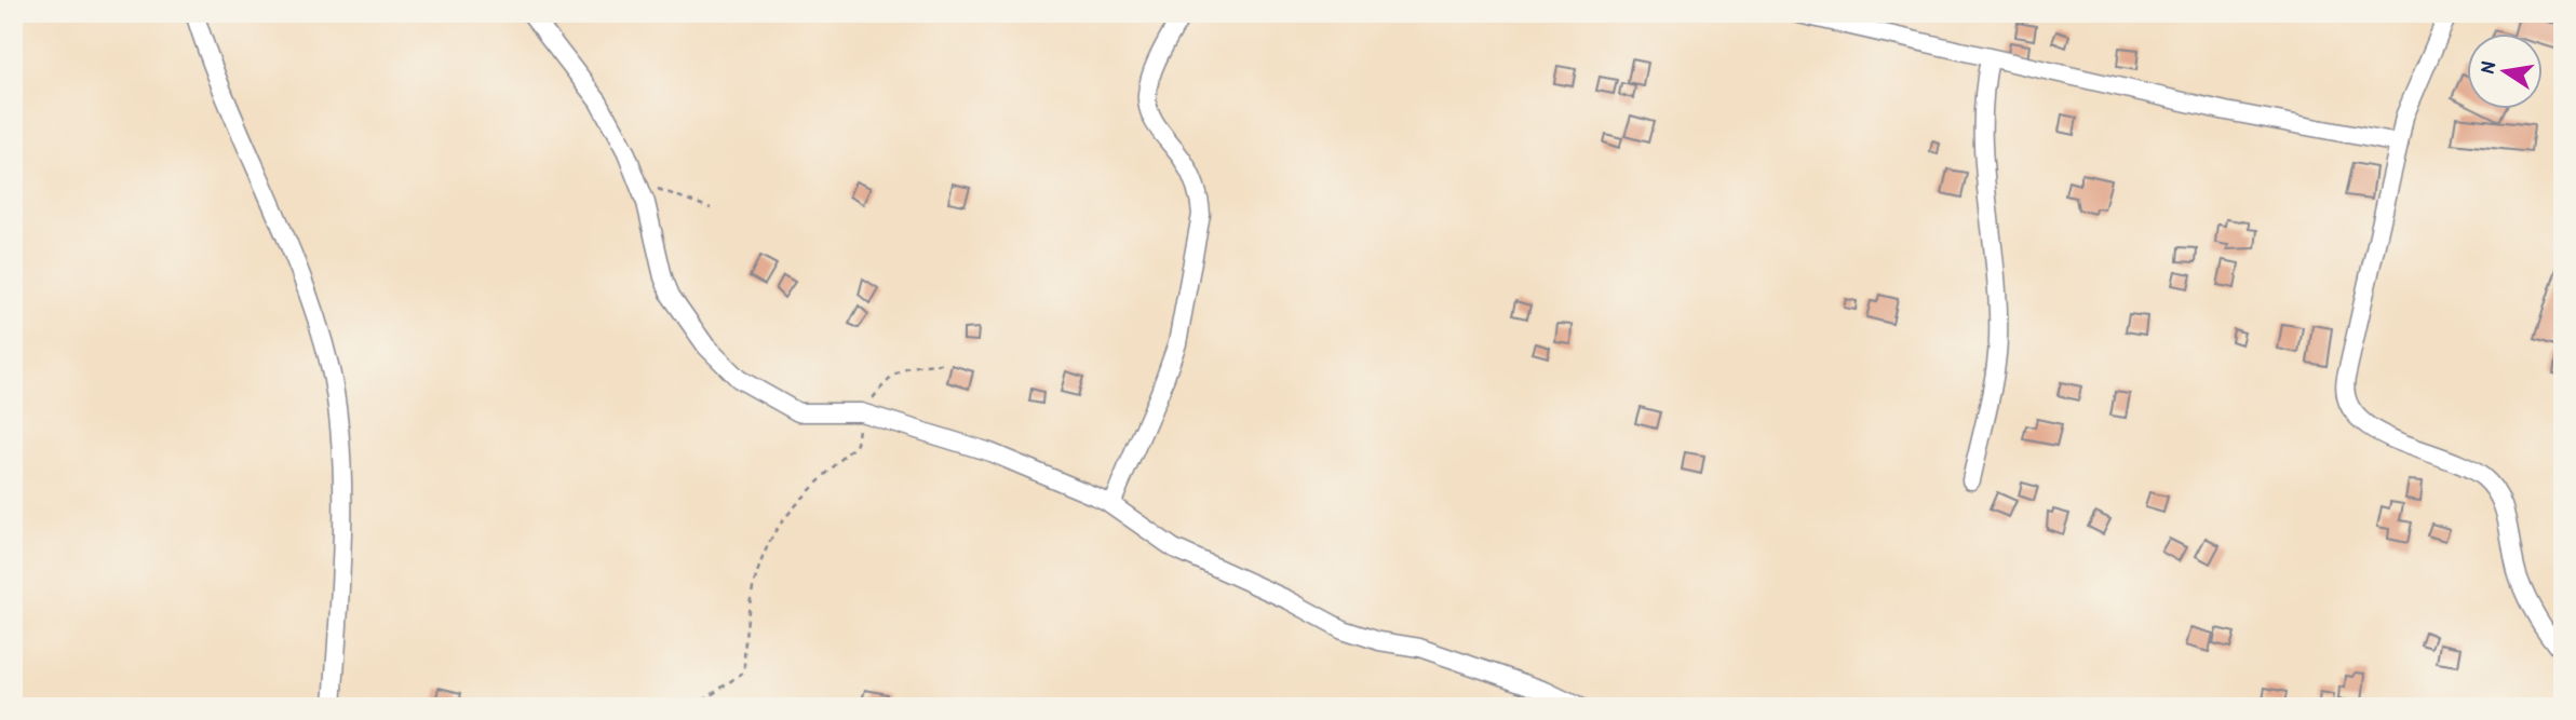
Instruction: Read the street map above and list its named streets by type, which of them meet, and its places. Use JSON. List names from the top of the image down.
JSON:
{
  "north": "left"
}
